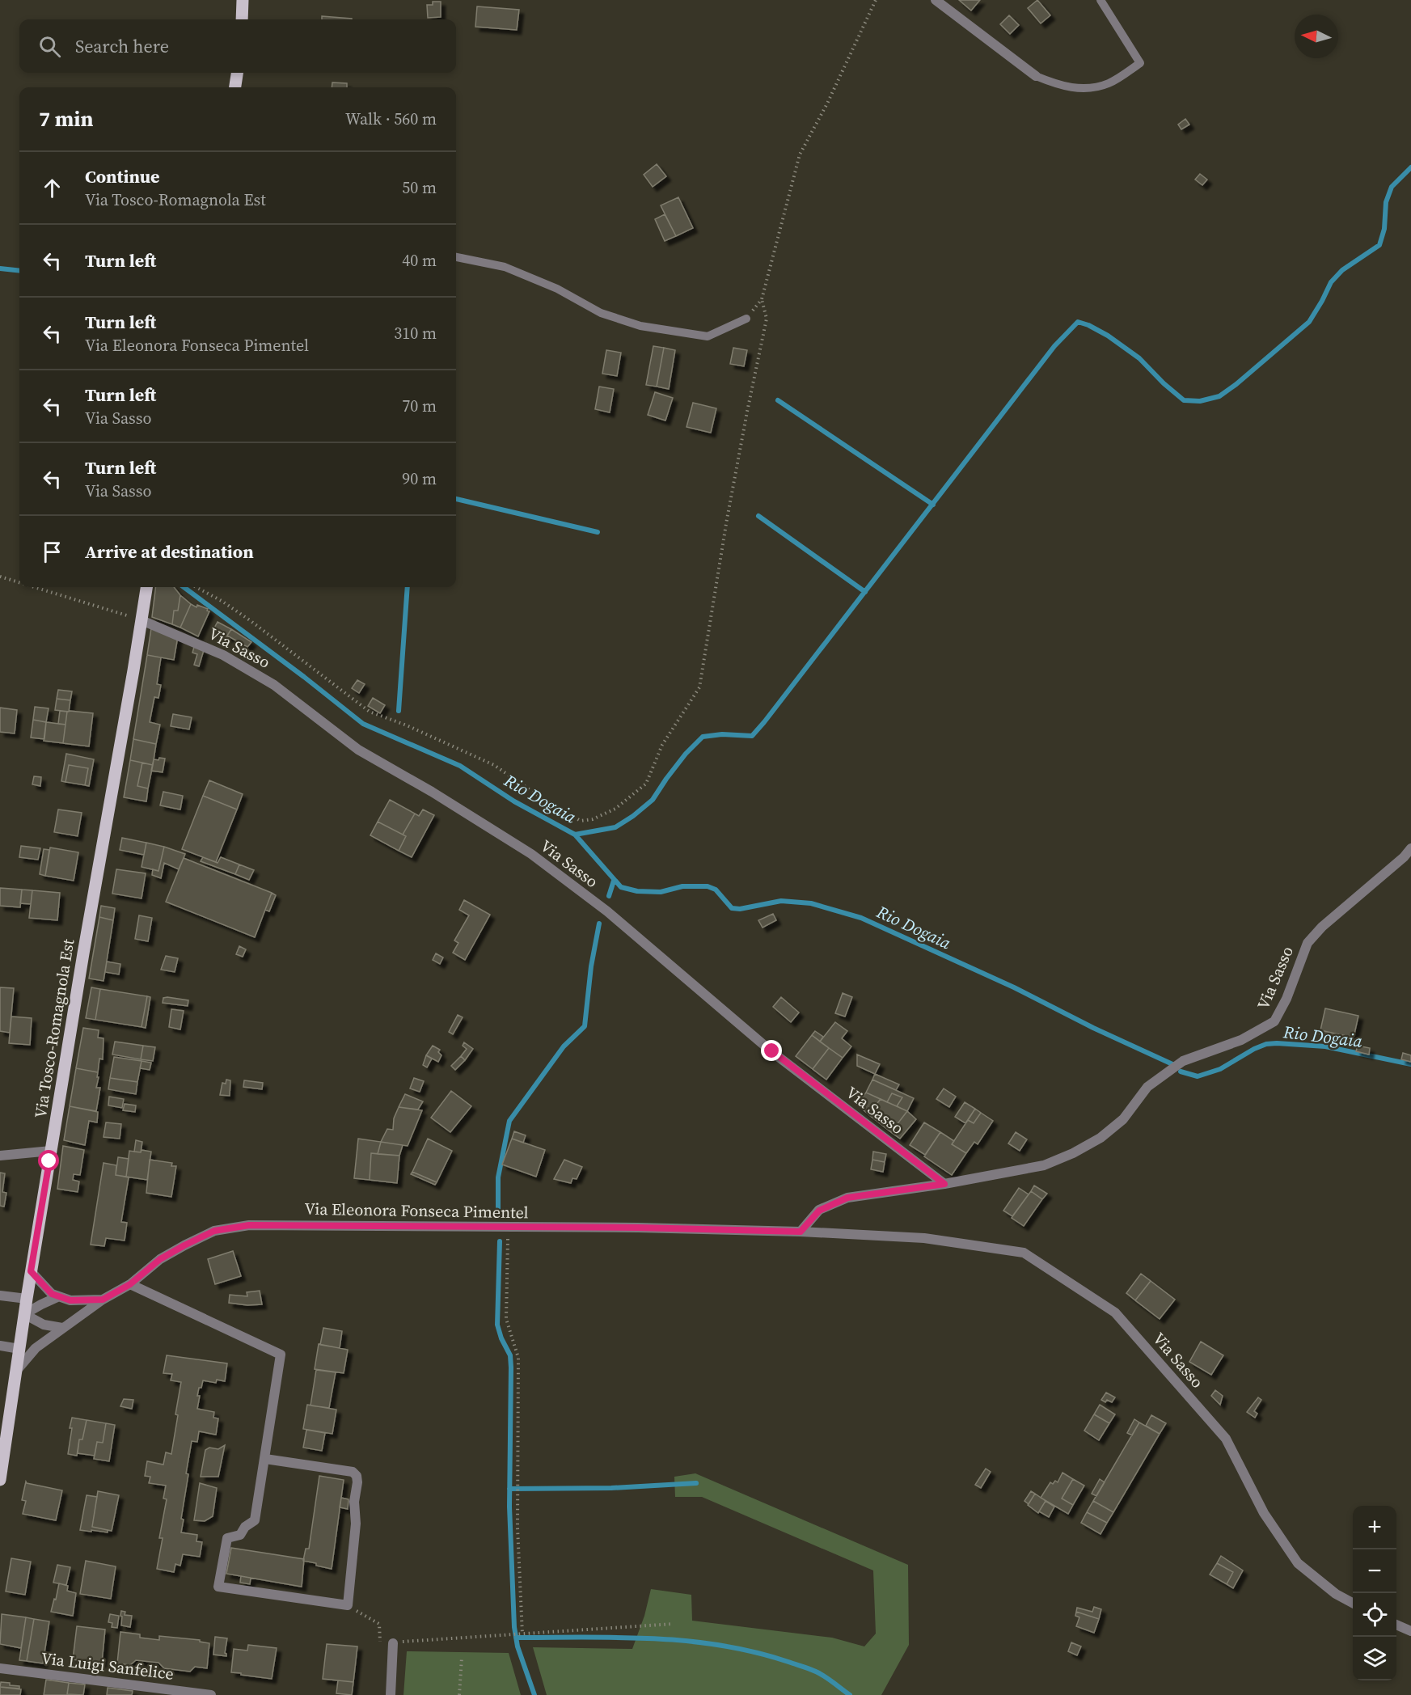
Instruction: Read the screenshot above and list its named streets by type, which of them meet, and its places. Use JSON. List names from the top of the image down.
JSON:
{
  "streets": {
    "main road": ["Via Tosco-Romagnola Est"],
    "street": ["Via Sasso", "Via Eleonora Fonseca Pimentel", "Via Luigi Sanfelice"]
  },
  "crossings": [
    ["Via Sasso", "Via Tosco-Romagnola Est"],
    ["Via Sasso", "Via Eleonora Fonseca Pimentel"],
    ["Via Tosco-Romagnola Est", "Via Eleonora Fonseca Pimentel"]
  ],
  "water": ["Rio Dogaia"],
  "north": "left",
  "page": {
    "search": "Search here",
    "heading": ["7 min", "Walk · 560 m"],
    "list": [
      ["Continue", "Via Tosco-Romagnola Est", "50 m"],
      ["Turn left", "40 m"],
      ["Turn left", "Via Eleonora Fonseca Pimentel", "310 m"],
      ["Turn left", "Via Sasso", "70 m"],
      ["Turn left", "Via Sasso", "90 m"],
      "Arrive at destination"
    ],
    "map_buttons": ["+", "−"]
  }
}
